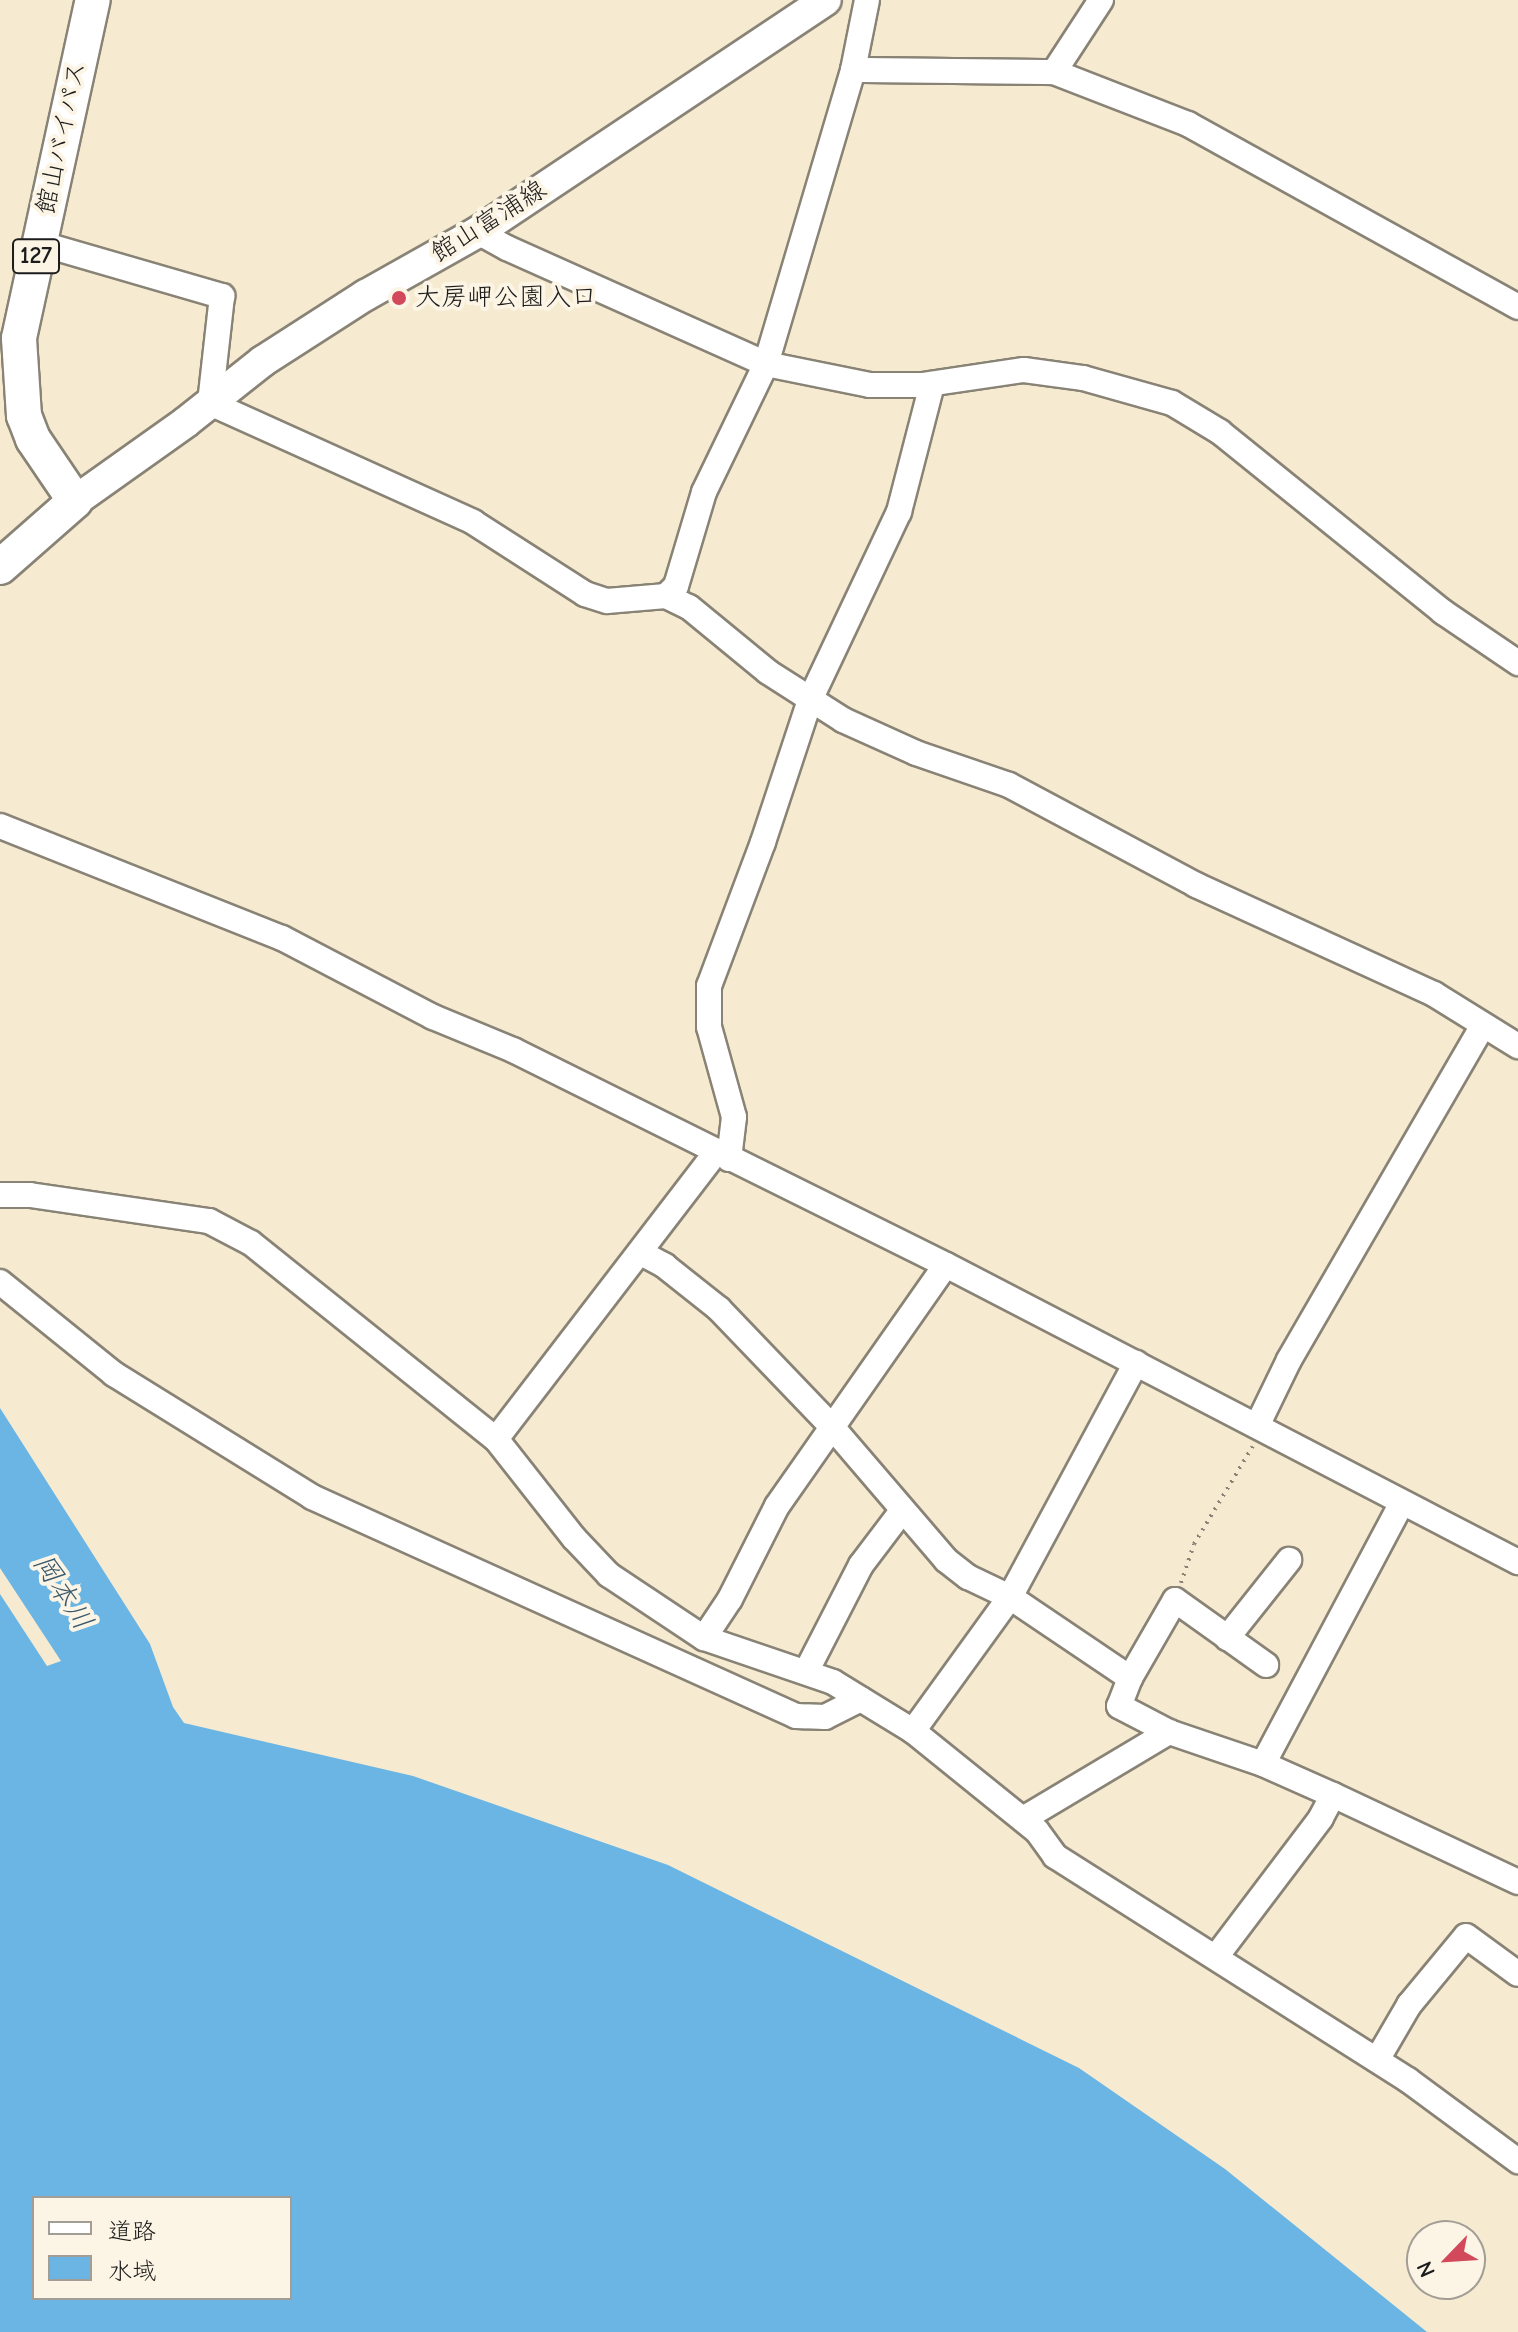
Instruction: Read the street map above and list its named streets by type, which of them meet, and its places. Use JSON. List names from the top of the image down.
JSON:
{
  "streets": {
    "highway": ["館山バイパス", "127"],
    "main road": ["館山富浦線"]
  },
  "crossings": [
    ["館山バイパス", "館山富浦線"]
  ],
  "water": ["岡本川"],
  "places": ["大房岬公園入口"],
  "legend": ["道路", "水域"],
  "north": "bottom left"
}
